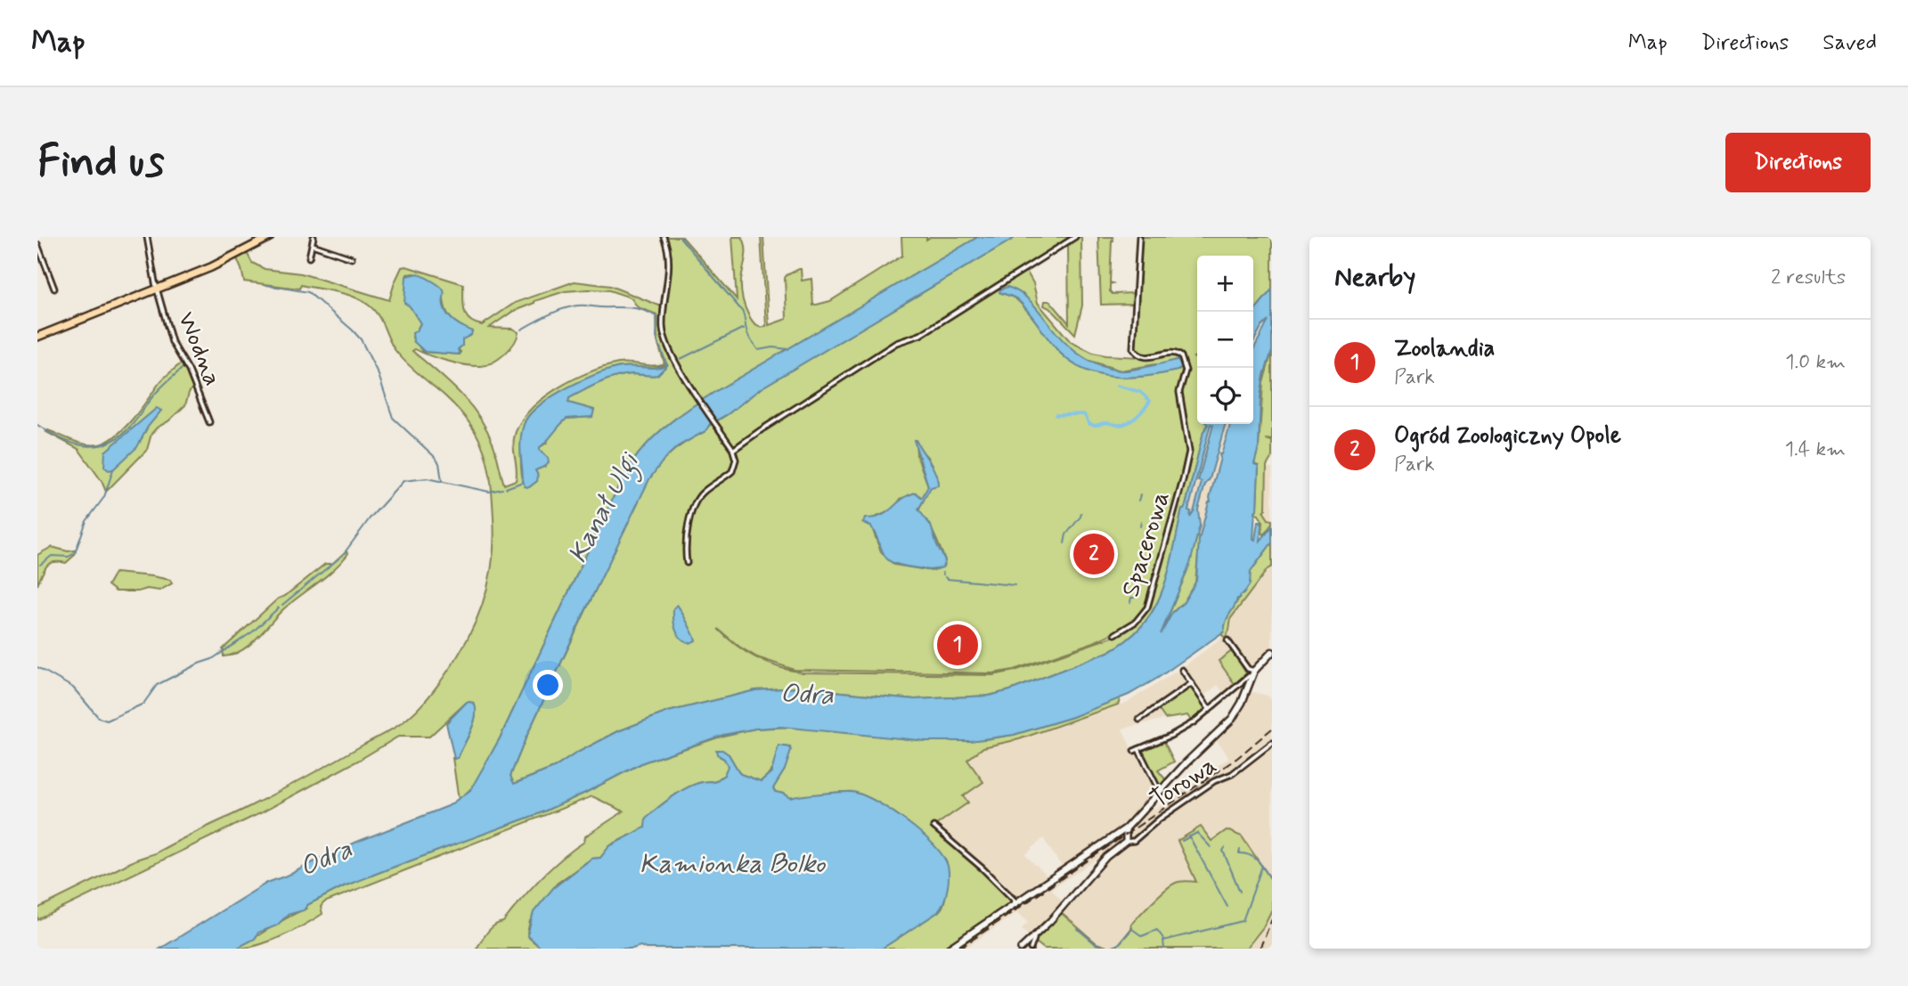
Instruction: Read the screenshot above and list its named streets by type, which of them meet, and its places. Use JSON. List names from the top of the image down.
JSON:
{
  "streets": {
    "street": ["Wodna", "Spacerowa", "Torowa"]
  },
  "water": ["Kanał Ulgi", "Odra", "Kamionka Bolko"],
  "page": {
    "header": "Map",
    "nav": ["Map", "Directions", "Saved"],
    "buttons": "Directions",
    "title": "Find us",
    "heading": ["Nearby", "2 results"],
    "map_buttons": ["+", "−"],
    "list": [
      {
        "mark": "1",
        "name": "Zoolandia",
        "note": "Park",
        "value": "1.0 km"
      },
      {
        "mark": "2",
        "name": "Ogród Zoologiczny Opole",
        "note": "Park",
        "value": "1.4 km"
      }
    ],
    "pins": ["2", "1"]
  }
}
